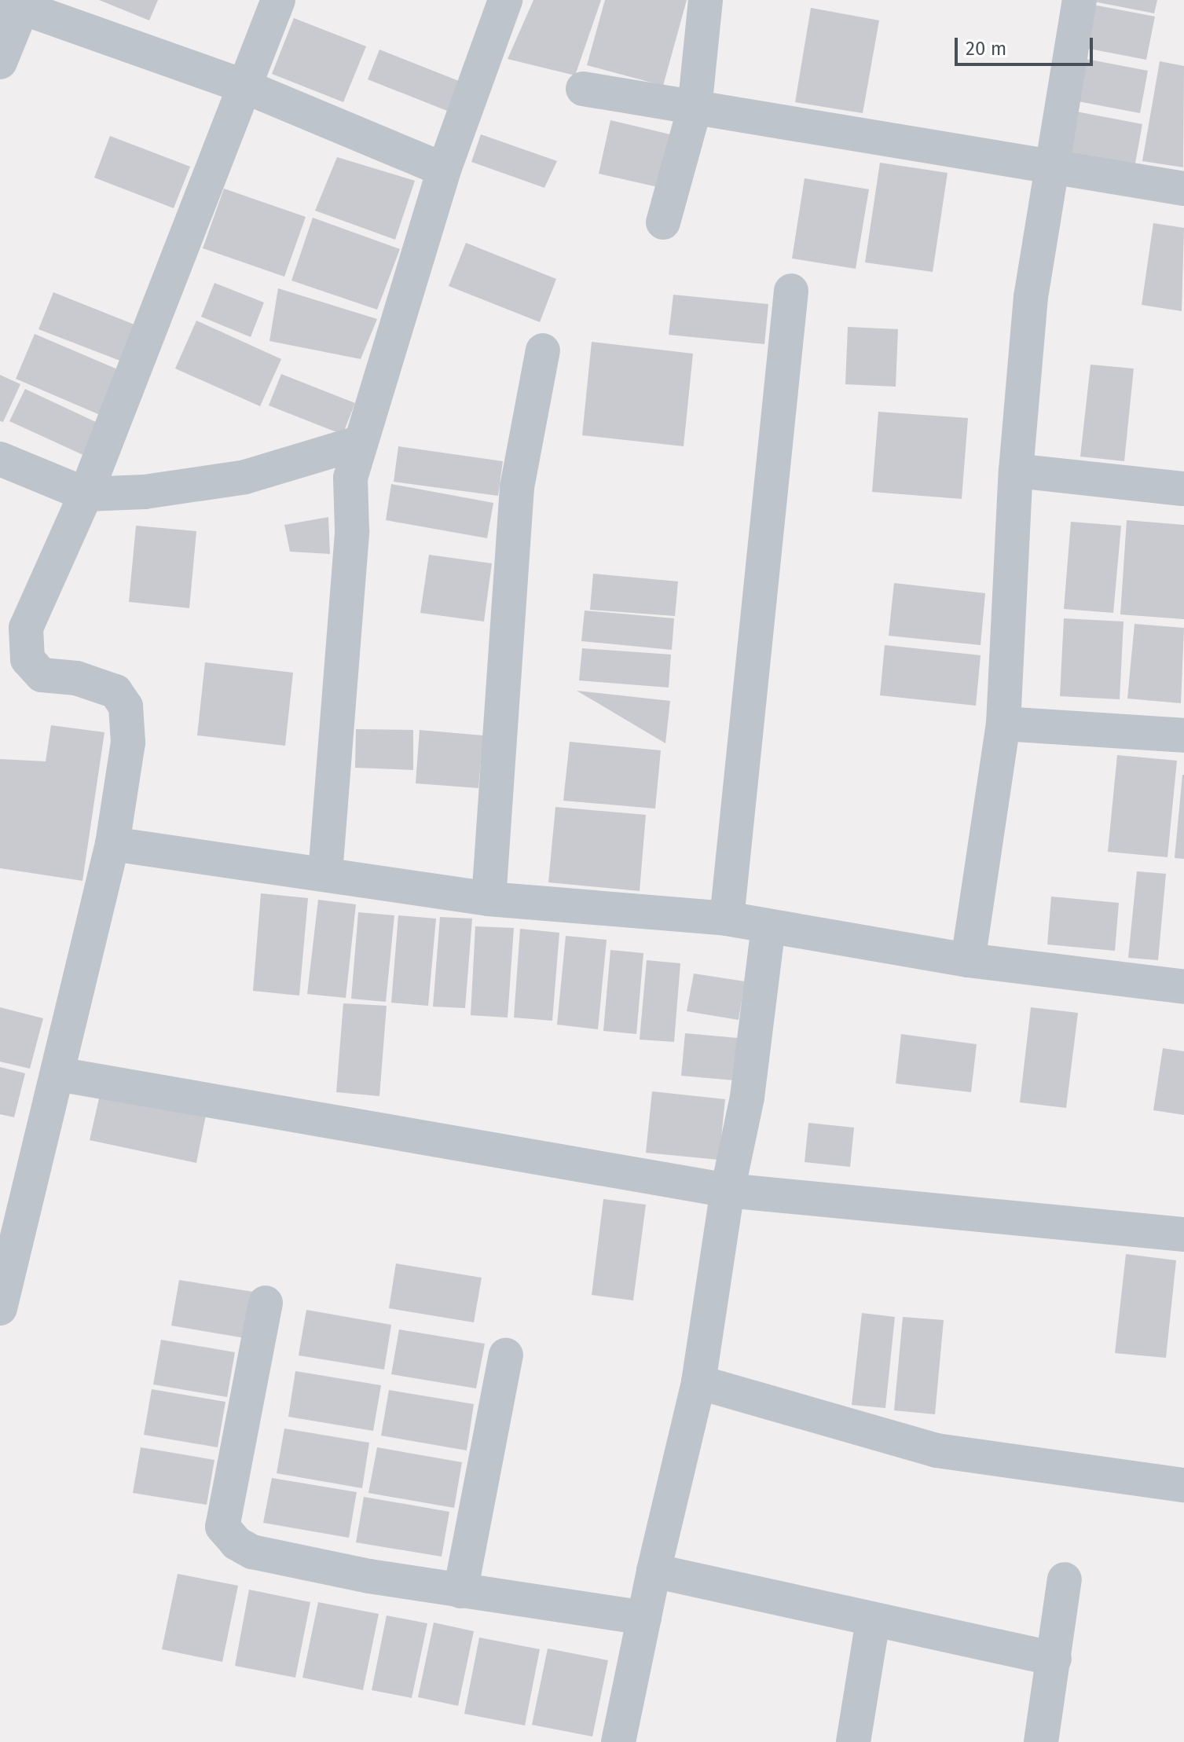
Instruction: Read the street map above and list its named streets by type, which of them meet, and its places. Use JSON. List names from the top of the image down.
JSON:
{
  "scale_bar": "20 m"
}
